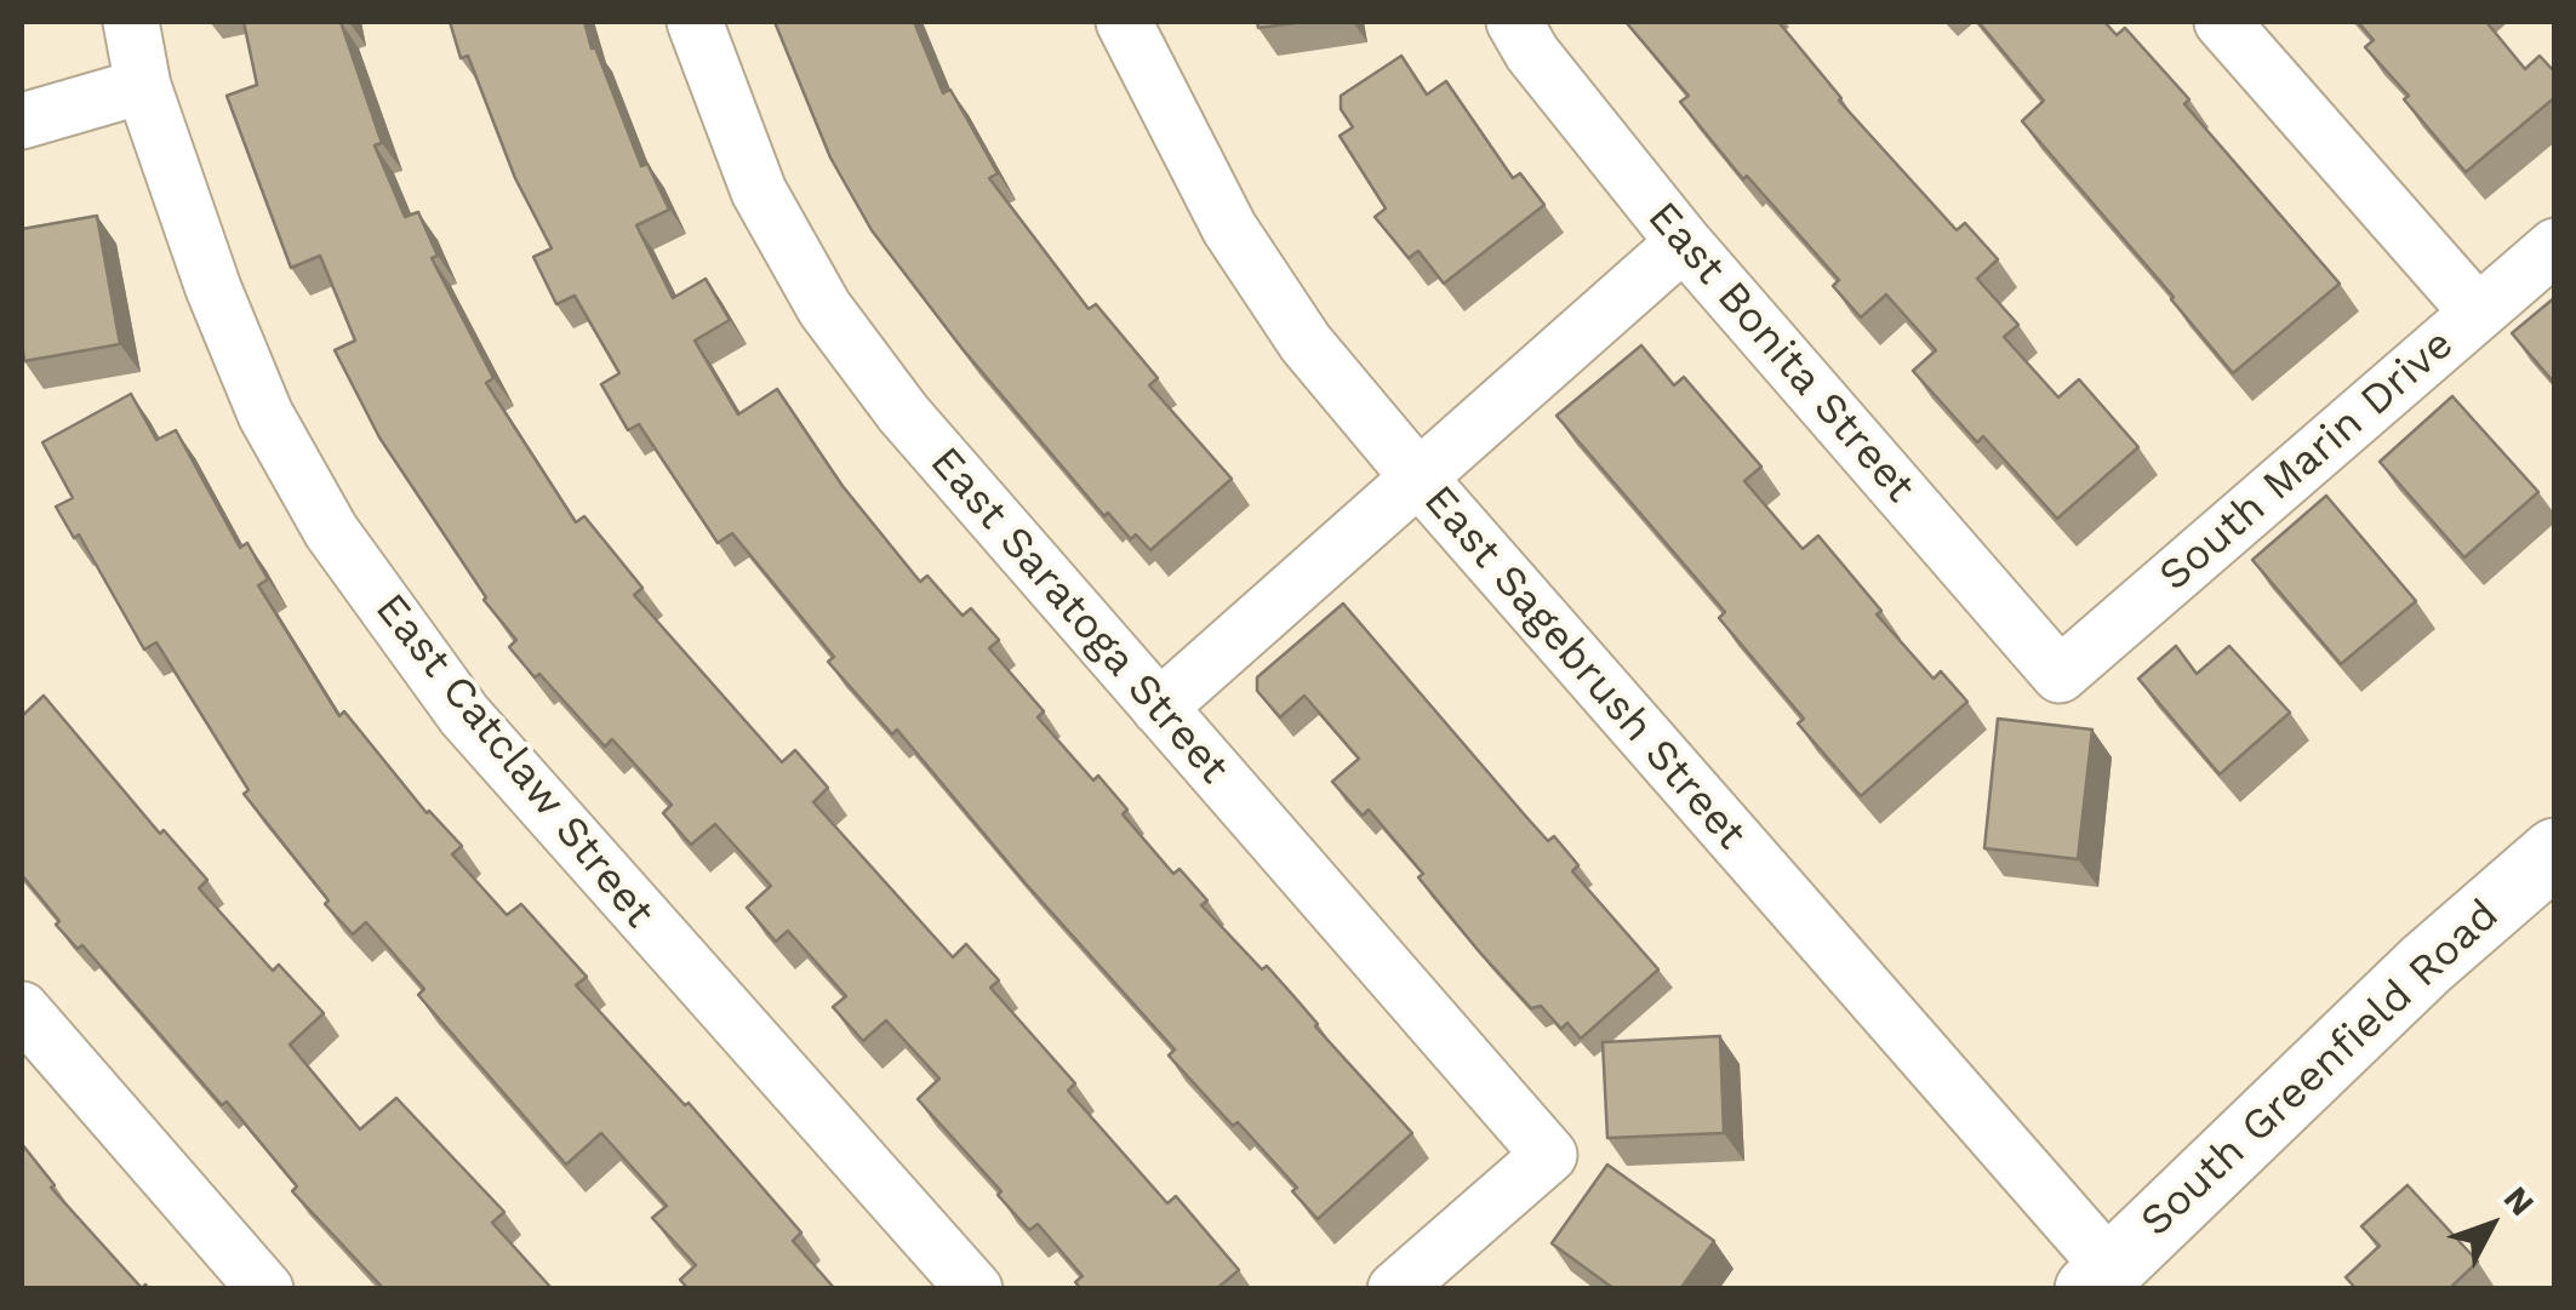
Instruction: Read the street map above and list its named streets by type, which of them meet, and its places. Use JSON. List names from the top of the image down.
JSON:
{
  "streets": {
    "main road": ["South Greenfield Road"],
    "street": [
      "East Bonita Street",
      "South Marin Drive",
      "East Saratoga Street",
      "East Sagebrush Street",
      "East Catclaw Street"
    ]
  },
  "crossings": [
    ["East Bonita Street", "South Marin Drive"],
    ["East Sagebrush Street", "South Greenfield Road"]
  ],
  "north": "top right"
}
